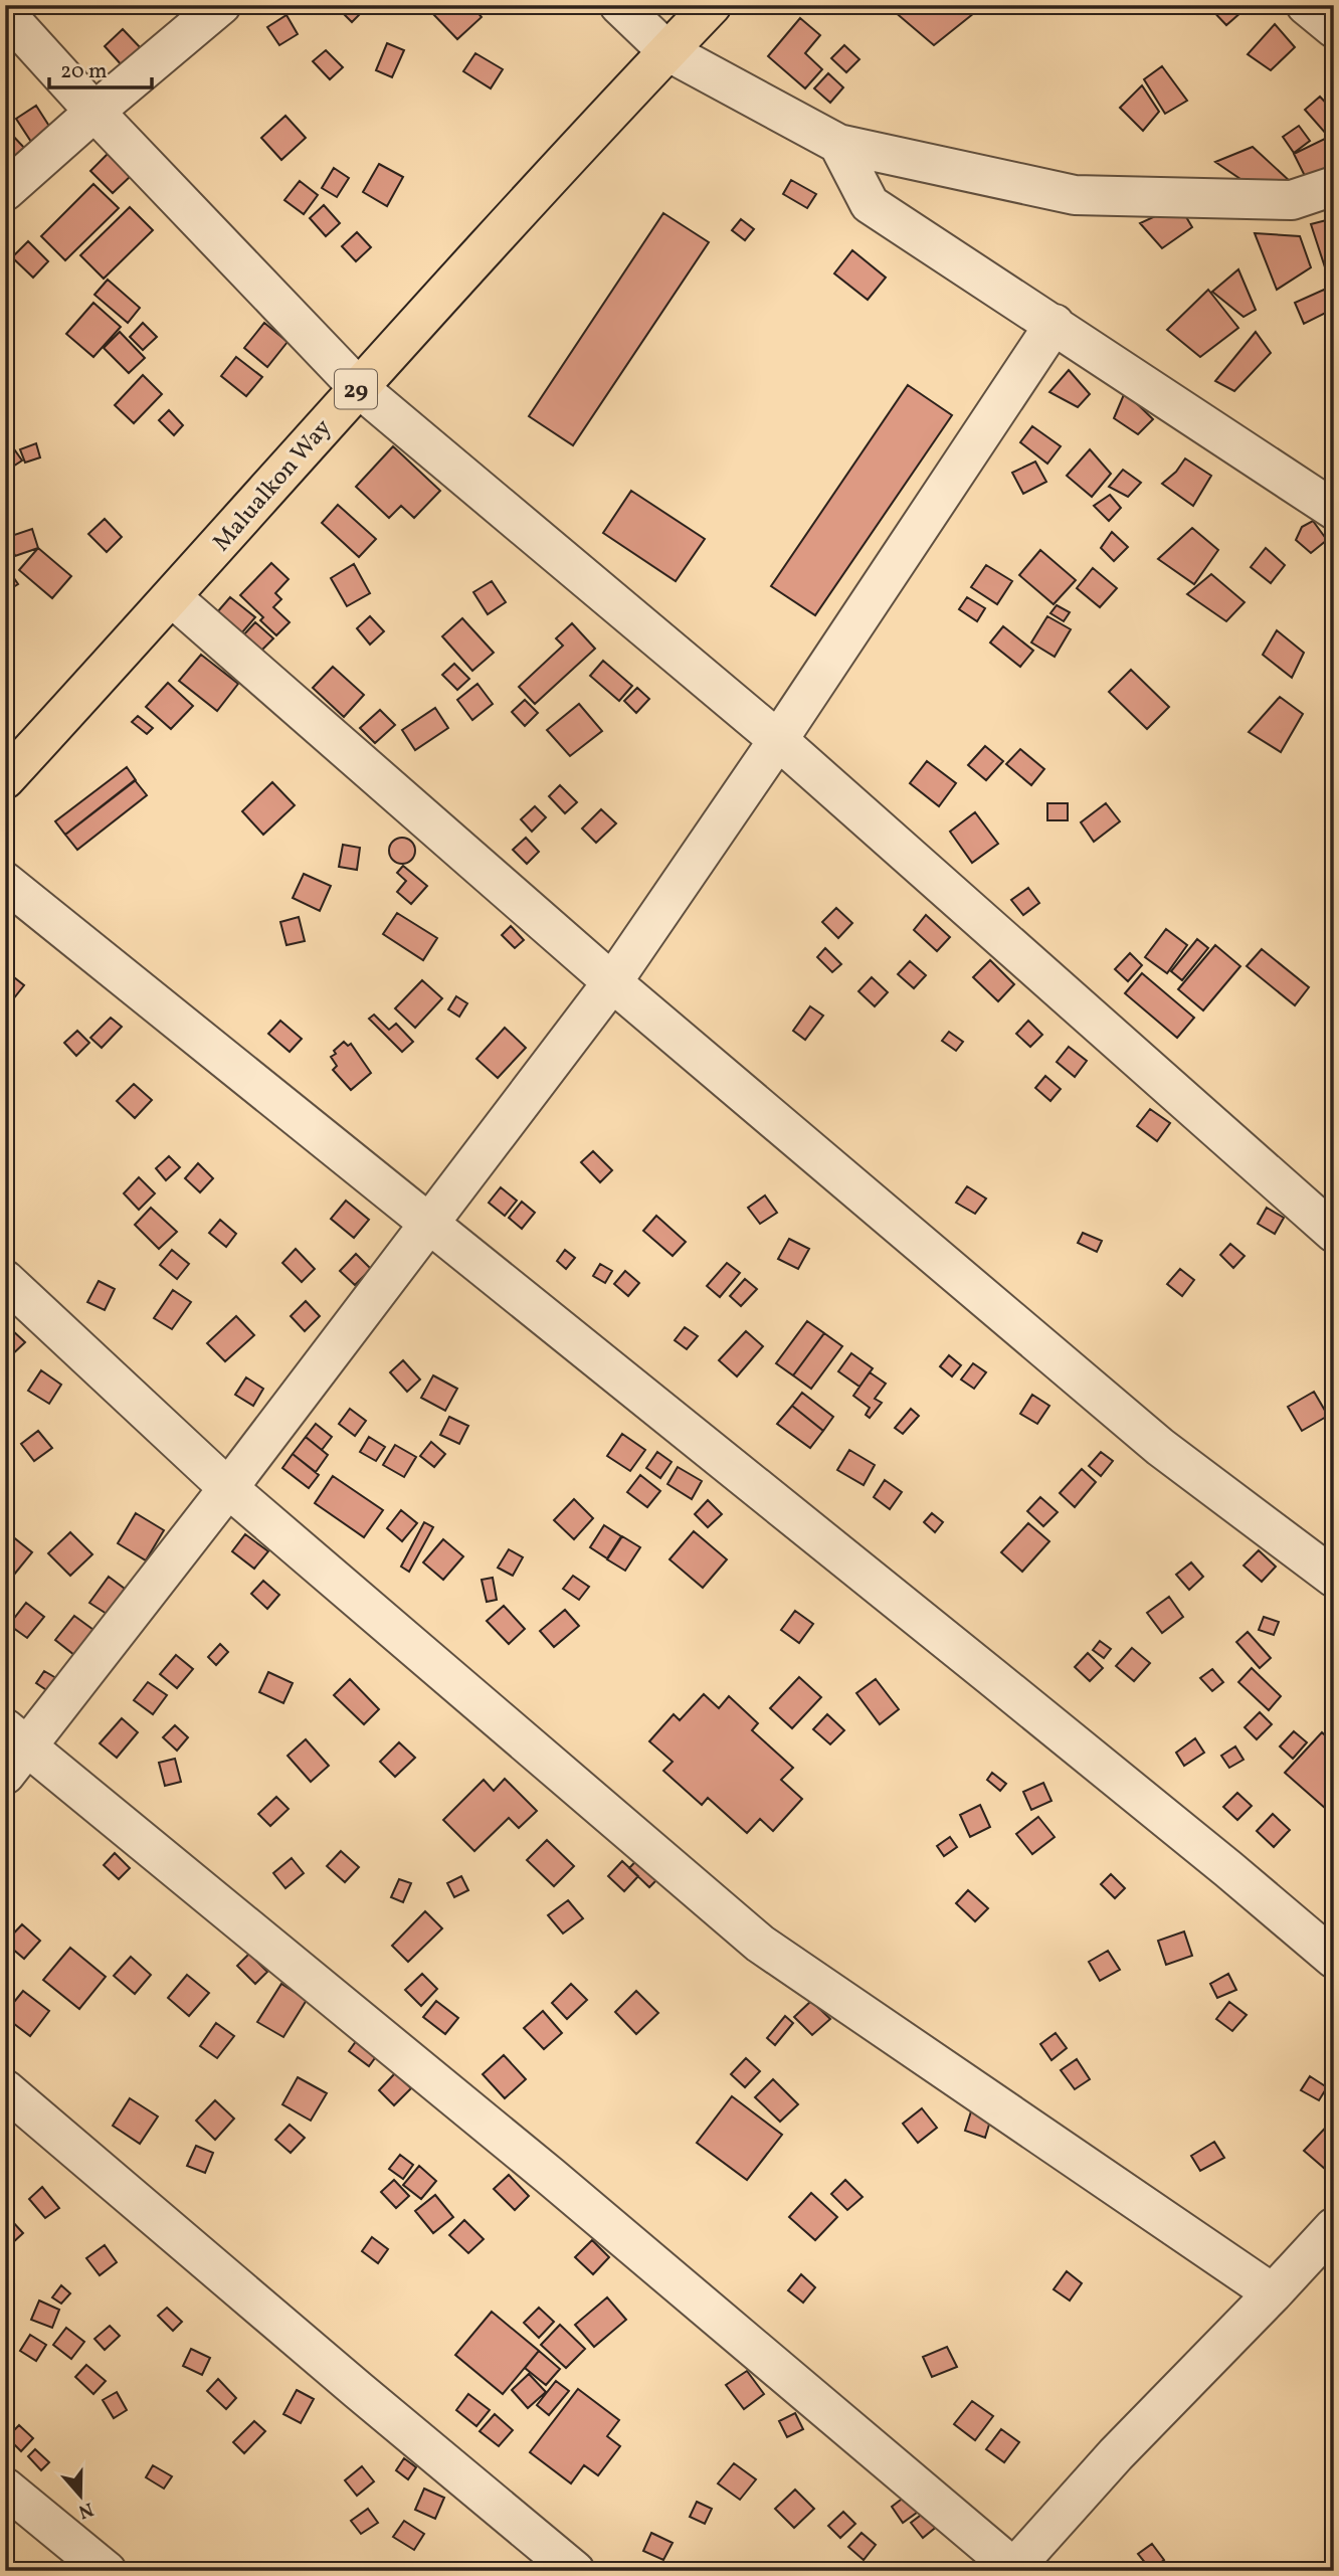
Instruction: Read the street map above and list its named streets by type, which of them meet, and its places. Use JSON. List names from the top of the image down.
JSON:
{
  "streets": {
    "main road": ["29", "Malualkon Way"]
  },
  "scale_bar": "20 m",
  "north": "bottom"
}
